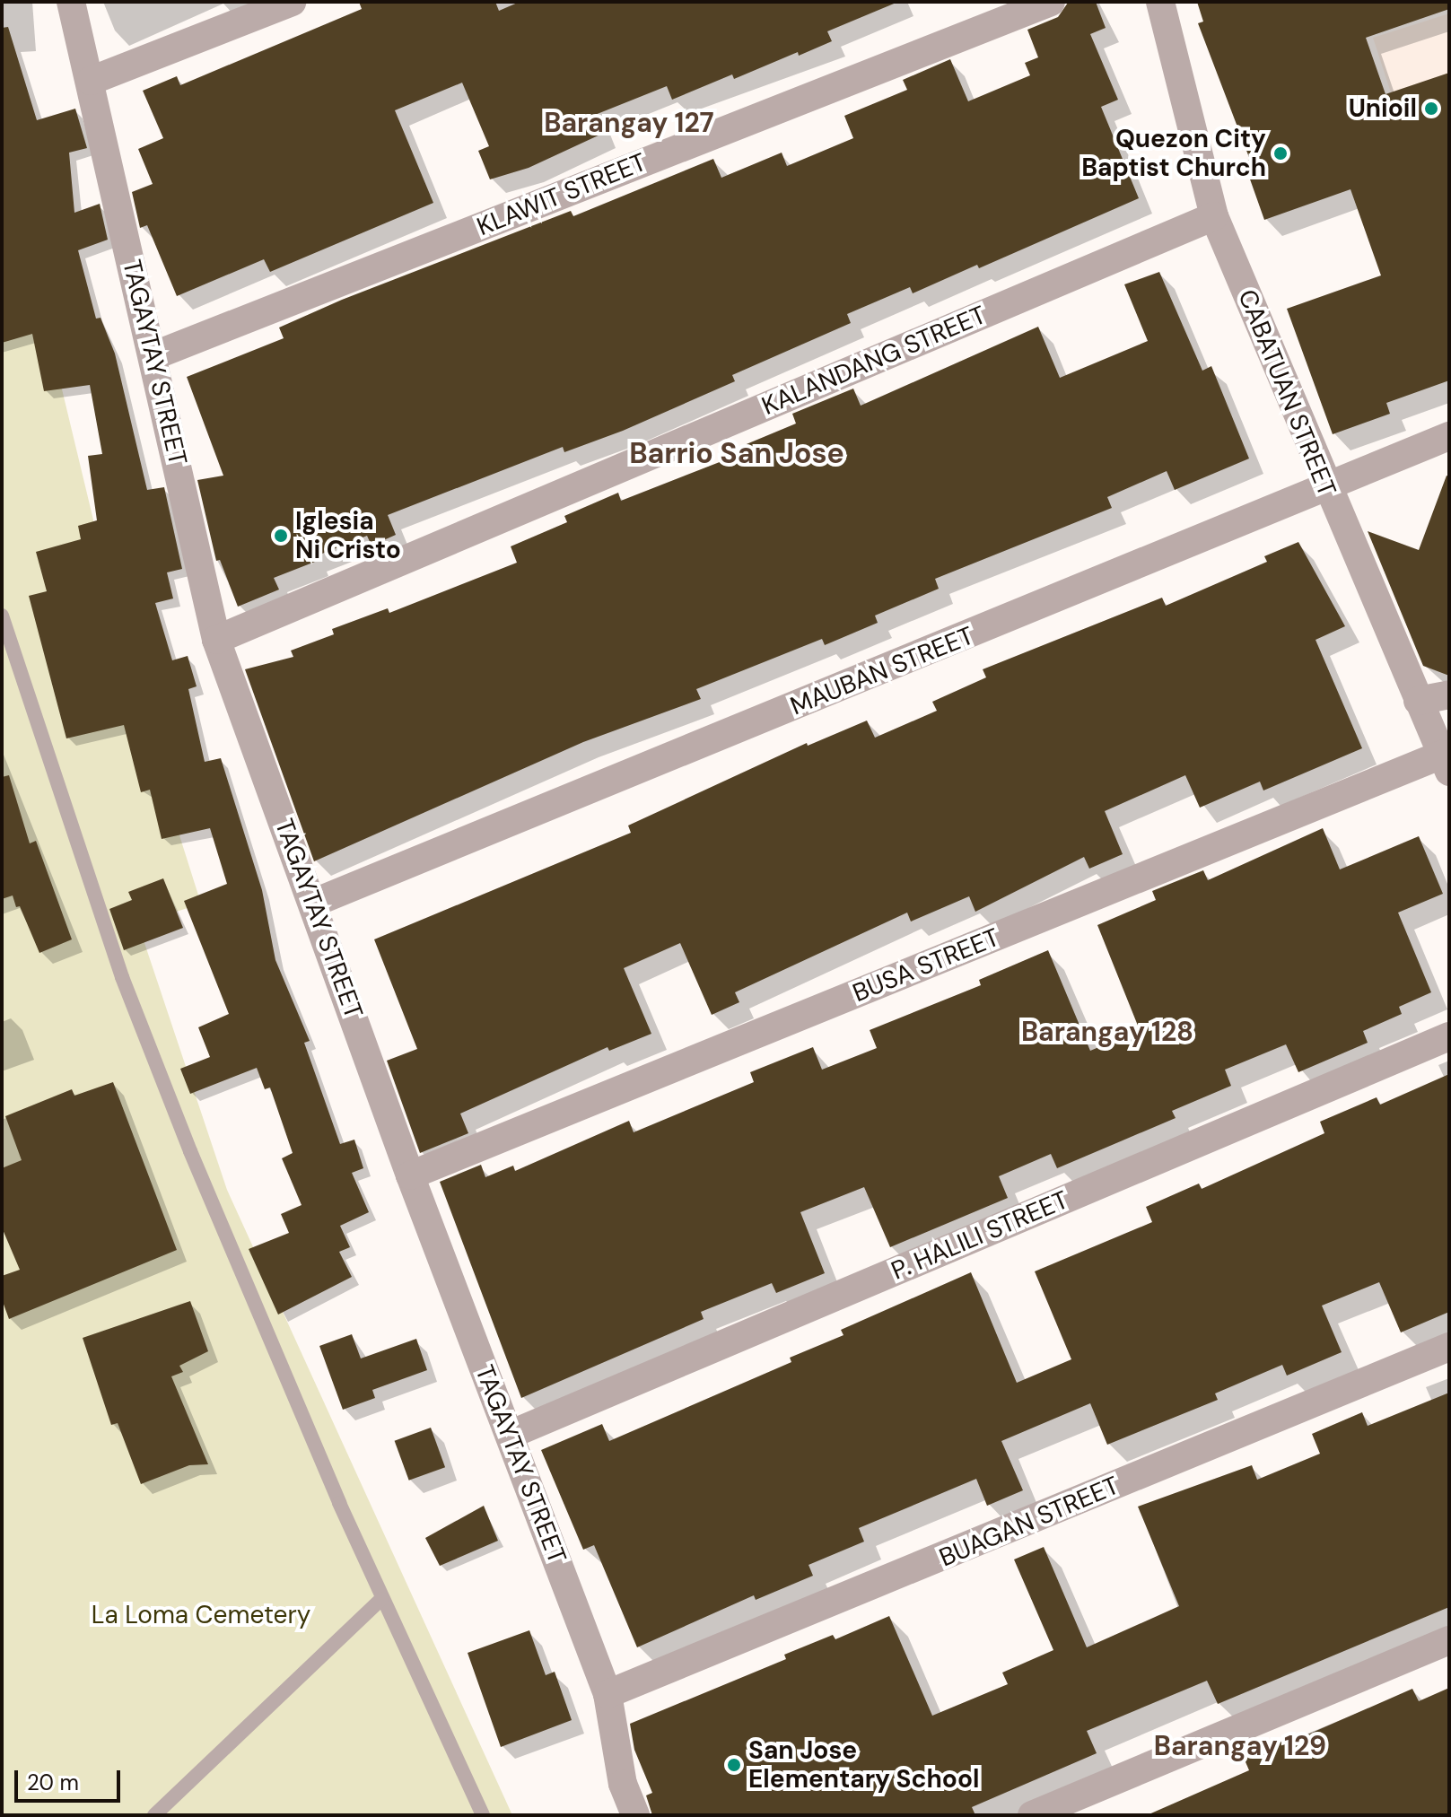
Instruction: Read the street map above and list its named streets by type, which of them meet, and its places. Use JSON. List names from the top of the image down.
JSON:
{
  "streets": {
    "street": [
      "KLAWIT STREET",
      "KALANDANG STREET",
      "TAGAYTAY STREET",
      "CABATUAN STREET",
      "MAUBAN STREET",
      "BUSA STREET",
      "P. HALILI STREET",
      "BUAGAN STREET"
    ]
  },
  "crossings": [
    ["KLAWIT STREET", "TAGAYTAY STREET"],
    ["KALANDANG STREET", "TAGAYTAY STREET"],
    ["KALANDANG STREET", "CABATUAN STREET"],
    ["TAGAYTAY STREET", "MAUBAN STREET"],
    ["TAGAYTAY STREET", "BUSA STREET"],
    ["TAGAYTAY STREET", "P. HALILI STREET"],
    ["TAGAYTAY STREET", "BUAGAN STREET"],
    ["CABATUAN STREET", "MAUBAN STREET"],
    ["CABATUAN STREET", "BUSA STREET"]
  ],
  "districts": [
    "Barangay 127",
    "Barrio San Jose",
    "Barangay 128",
    "Barangay 129"
  ],
  "parks": ["La Loma Cemetery"],
  "places": [
    "Unioil",
    "Quezon City Baptist Church",
    "Iglesia Ni Cristo",
    "San Jose Elementary School"
  ],
  "scale_bar": "20 m"
}
